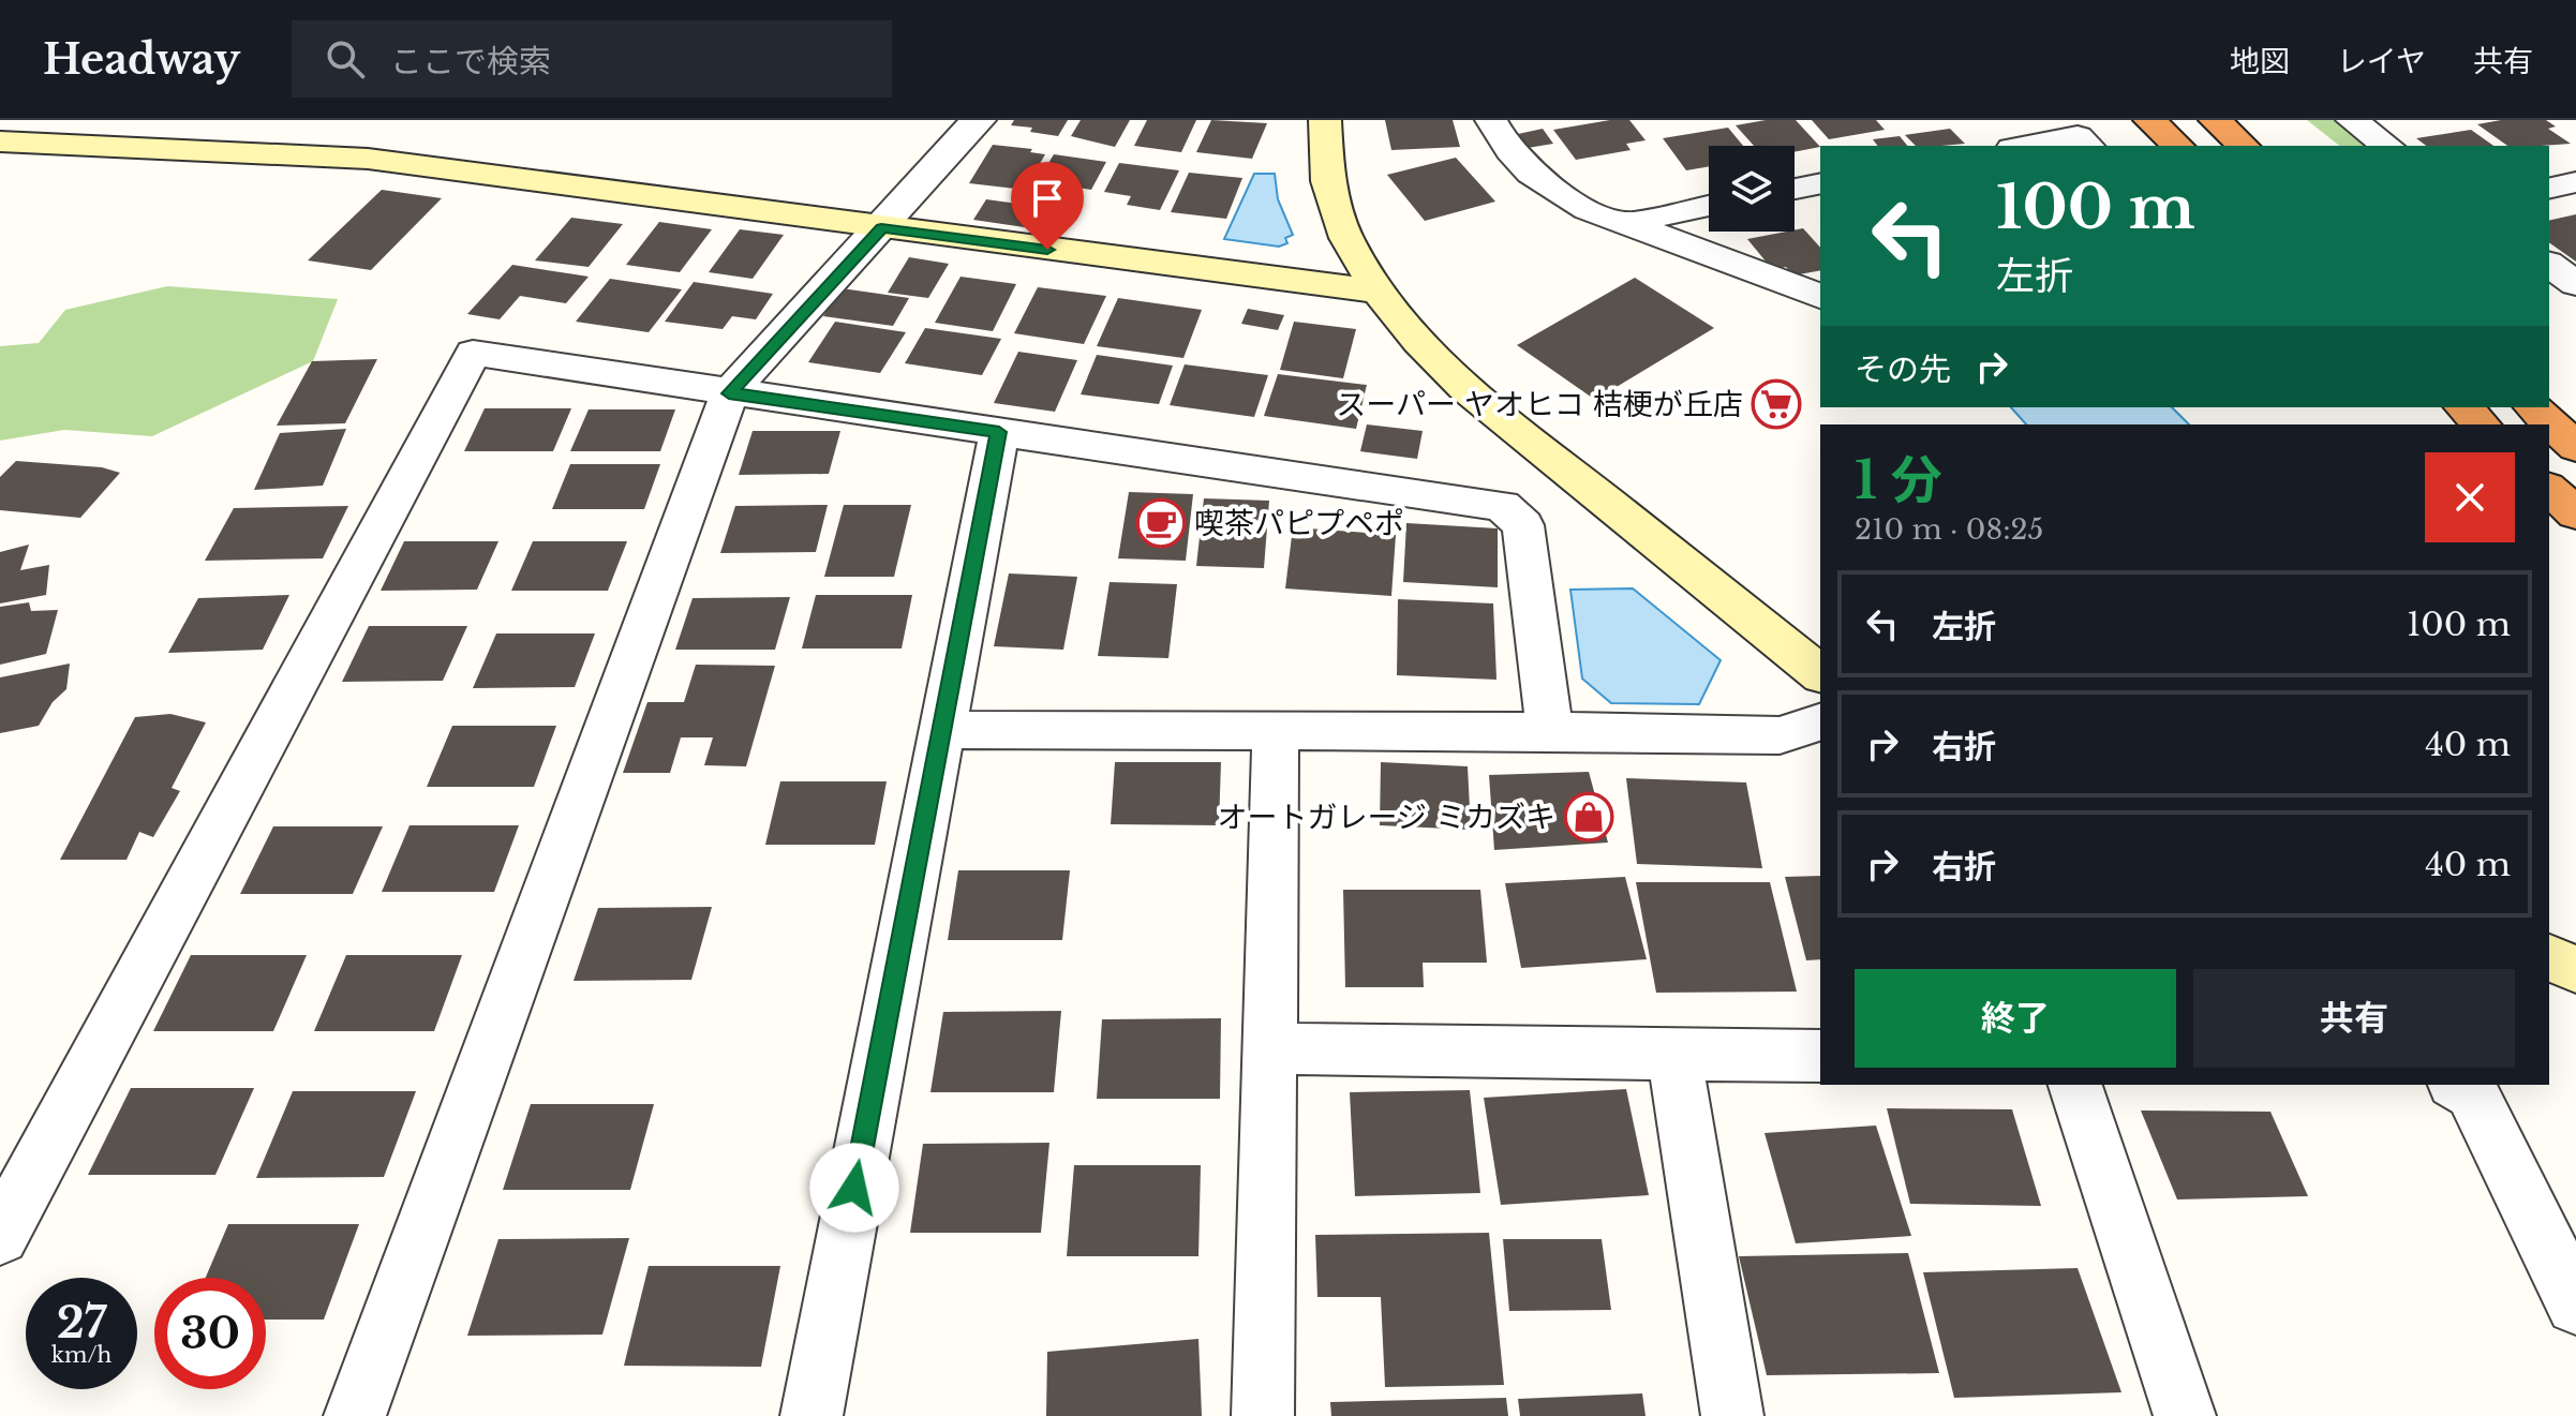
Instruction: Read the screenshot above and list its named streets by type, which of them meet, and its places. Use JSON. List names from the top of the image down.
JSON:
{
  "places": {
    "supermarket": ["スーパー ヤオヒコ 桔梗が丘店"],
    "cafe": ["喫茶パピプペポ"],
    "shop": ["オートガレージ ミカズキ"]
  },
  "page": {
    "header": "Headway",
    "search": "ここで検索",
    "nav": ["地図", "レイヤ", "共有"],
    "turn": ["100 m", "左折"],
    "then": "その先",
    "heading": ["1 分", "210 m · 08:25"],
    "list": [
      {
        "name": "左折",
        "value": "100 m"
      },
      {
        "name": "右折",
        "value": "40 m"
      },
      {
        "name": "右折",
        "value": "40 m"
      }
    ],
    "buttons": ["終了", "共有"],
    "speed": "27 km/h",
    "limit": "30"
  }
}
